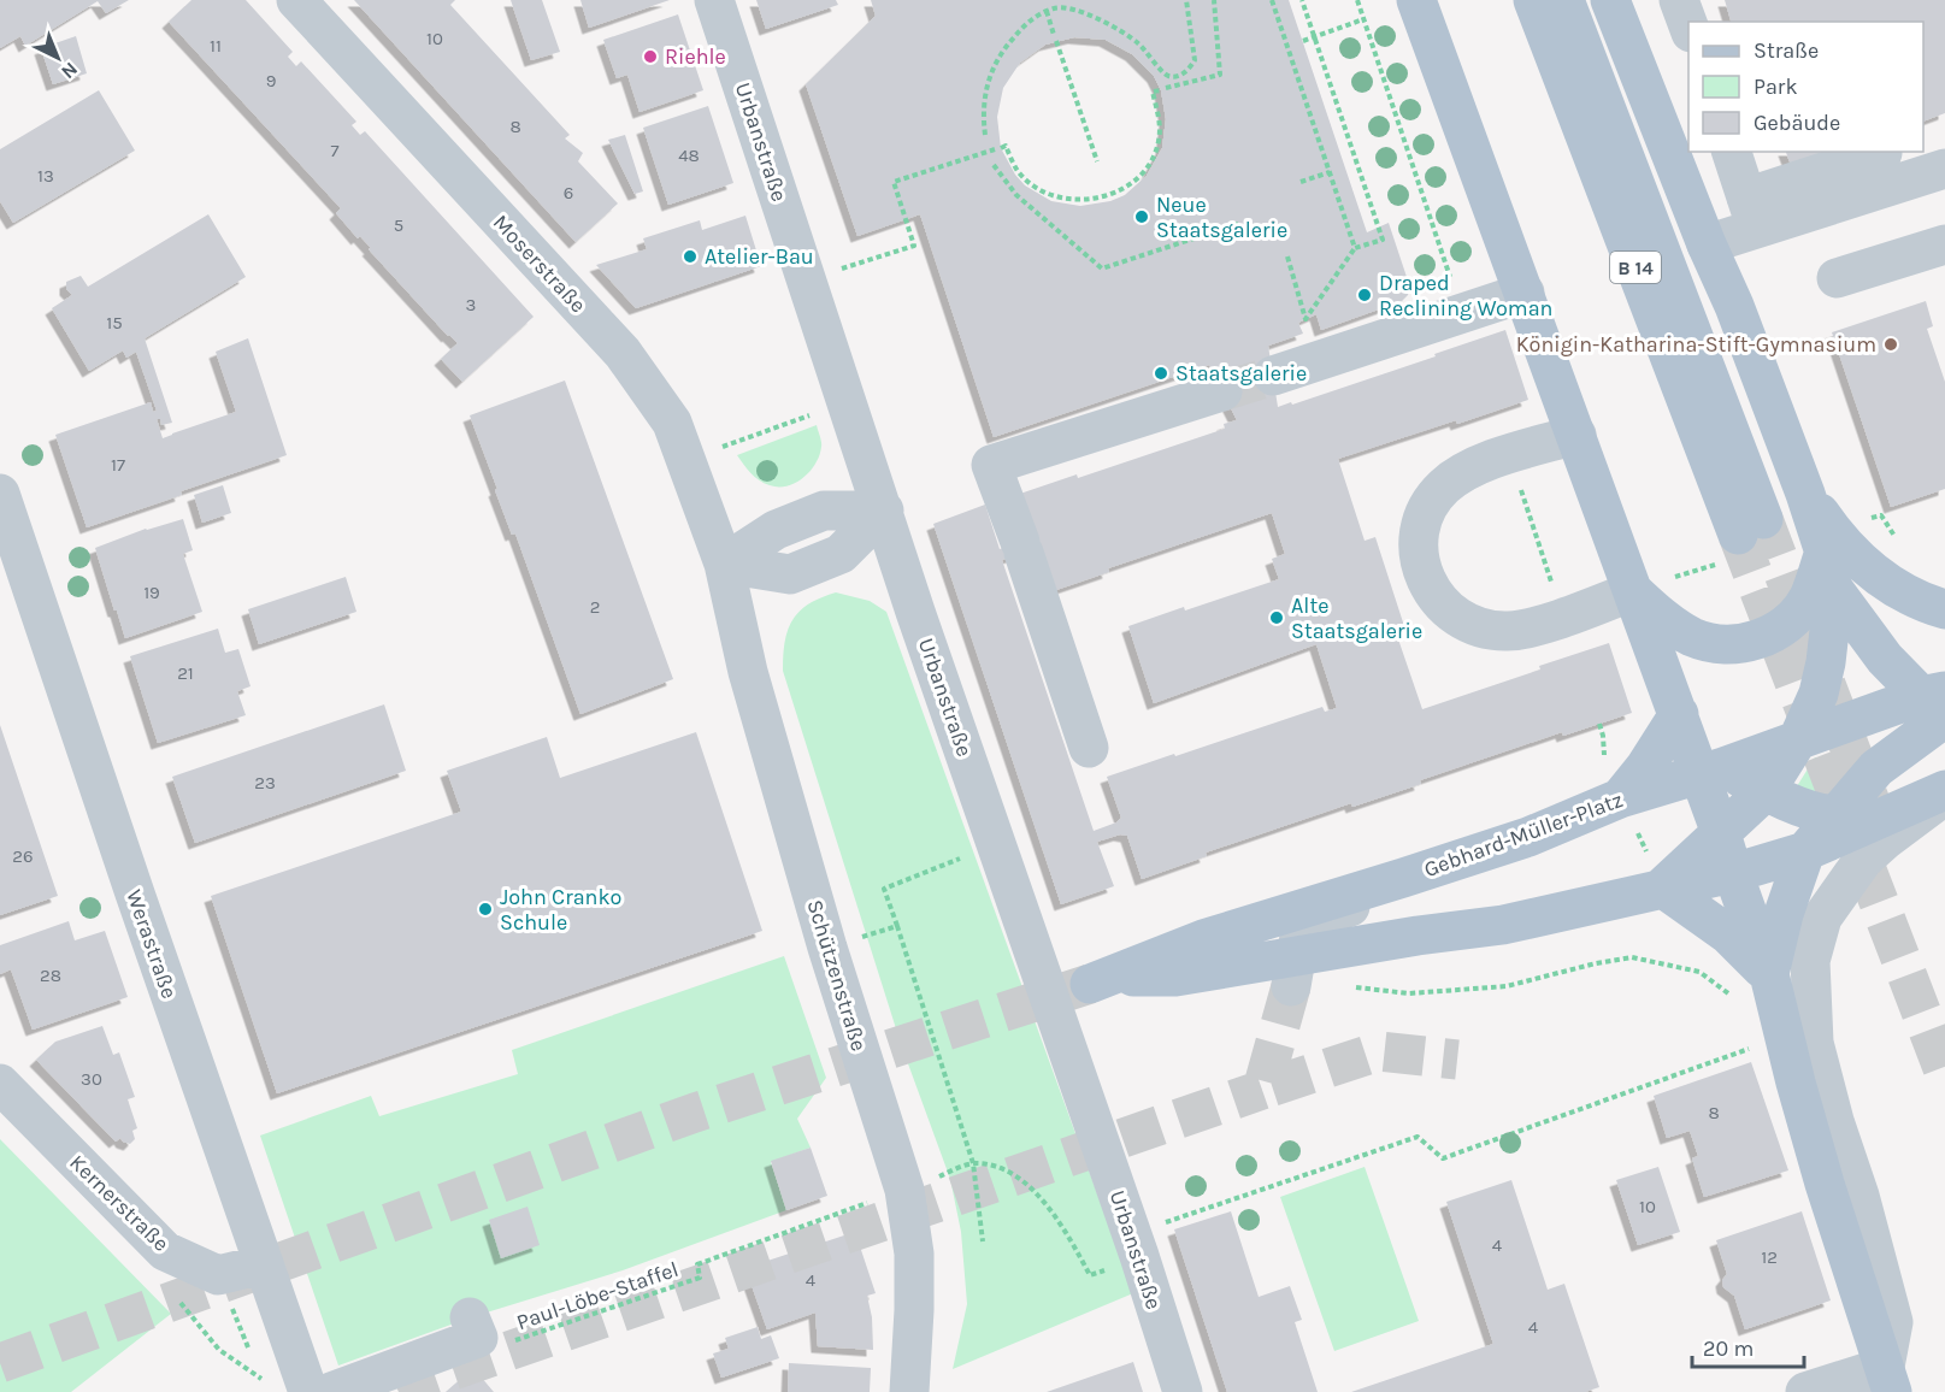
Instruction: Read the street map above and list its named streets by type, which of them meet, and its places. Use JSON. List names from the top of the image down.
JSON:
{
  "streets": {
    "main road": ["B 14", "Gebhard-Müller-Platz"],
    "street": [
      "Urbanstraße",
      "Moserstraße",
      "Werastraße",
      "Schützenstraße",
      "Kernerstraße"
    ],
    "path": ["Paul-Löbe-Staffel"]
  },
  "crossings": [
    ["Moserstraße", "Schützenstraße"],
    ["Werastraße", "Kernerstraße"],
    ["Schützenstraße", "Paul-Löbe-Staffel"]
  ],
  "places": [
    "Riehle",
    "Neue Staatsgalerie",
    "Atelier-Bau",
    "Draped Reclining Woman",
    "Königin-Katharina-Stift-Gymnasium",
    "Staatsgalerie",
    "Alte Staatsgalerie",
    "John Cranko Schule"
  ],
  "house_numbers": [
    "10",
    "11",
    "9",
    "8",
    "7",
    "48",
    "13",
    "6",
    "5",
    "3",
    "15",
    "17",
    "19",
    "2",
    "21",
    "23",
    "26",
    "28",
    "30",
    "8",
    "10",
    "4",
    "12",
    "4",
    "4"
  ],
  "legend": ["Straße", "Park", "Gebäude"],
  "scale_bar": "20 m",
  "north": "bottom right"
}
